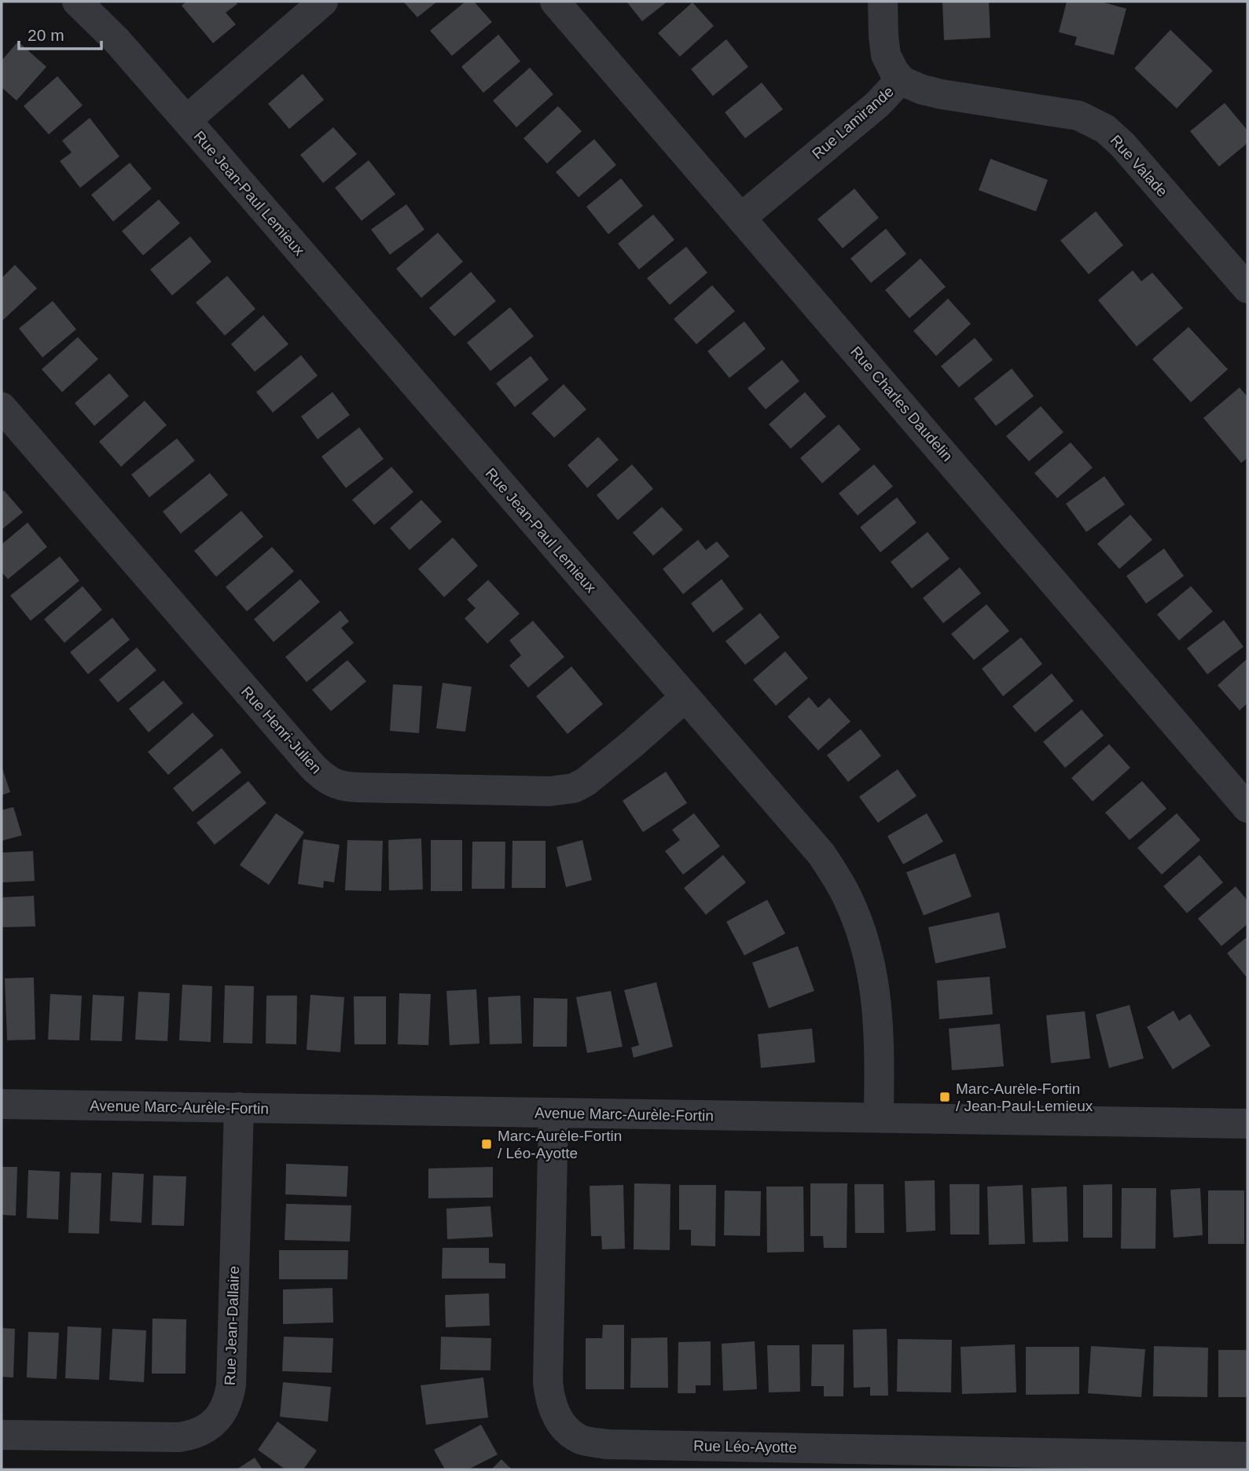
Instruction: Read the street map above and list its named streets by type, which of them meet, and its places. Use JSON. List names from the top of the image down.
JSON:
{
  "streets": {
    "street": [
      "Rue Lamirande",
      "Rue Valade",
      "Rue Jean-Paul Lemieux",
      "Rue Charles Daudelin",
      "Rue Henri-Julien",
      "Avenue Marc-Aurèle-Fortin",
      "Rue Jean-Dallaire",
      "Rue Léo-Ayotte"
    ]
  },
  "crossings": [
    ["Rue Lamirande", "Rue Valade"],
    ["Rue Lamirande", "Rue Charles Daudelin"],
    ["Rue Jean-Paul Lemieux", "Rue Henri-Julien"],
    ["Rue Jean-Paul Lemieux", "Avenue Marc-Aurèle-Fortin"],
    ["Avenue Marc-Aurèle-Fortin", "Rue Jean-Dallaire"],
    ["Avenue Marc-Aurèle-Fortin", "Rue Léo-Ayotte"]
  ],
  "places": {
    "transit": ["Marc-Aurèle-Fortin / Jean-Paul-Lemieux", "Marc-Aurèle-Fortin / Léo-Ayotte"]
  },
  "scale_bar": "20 m"
}
